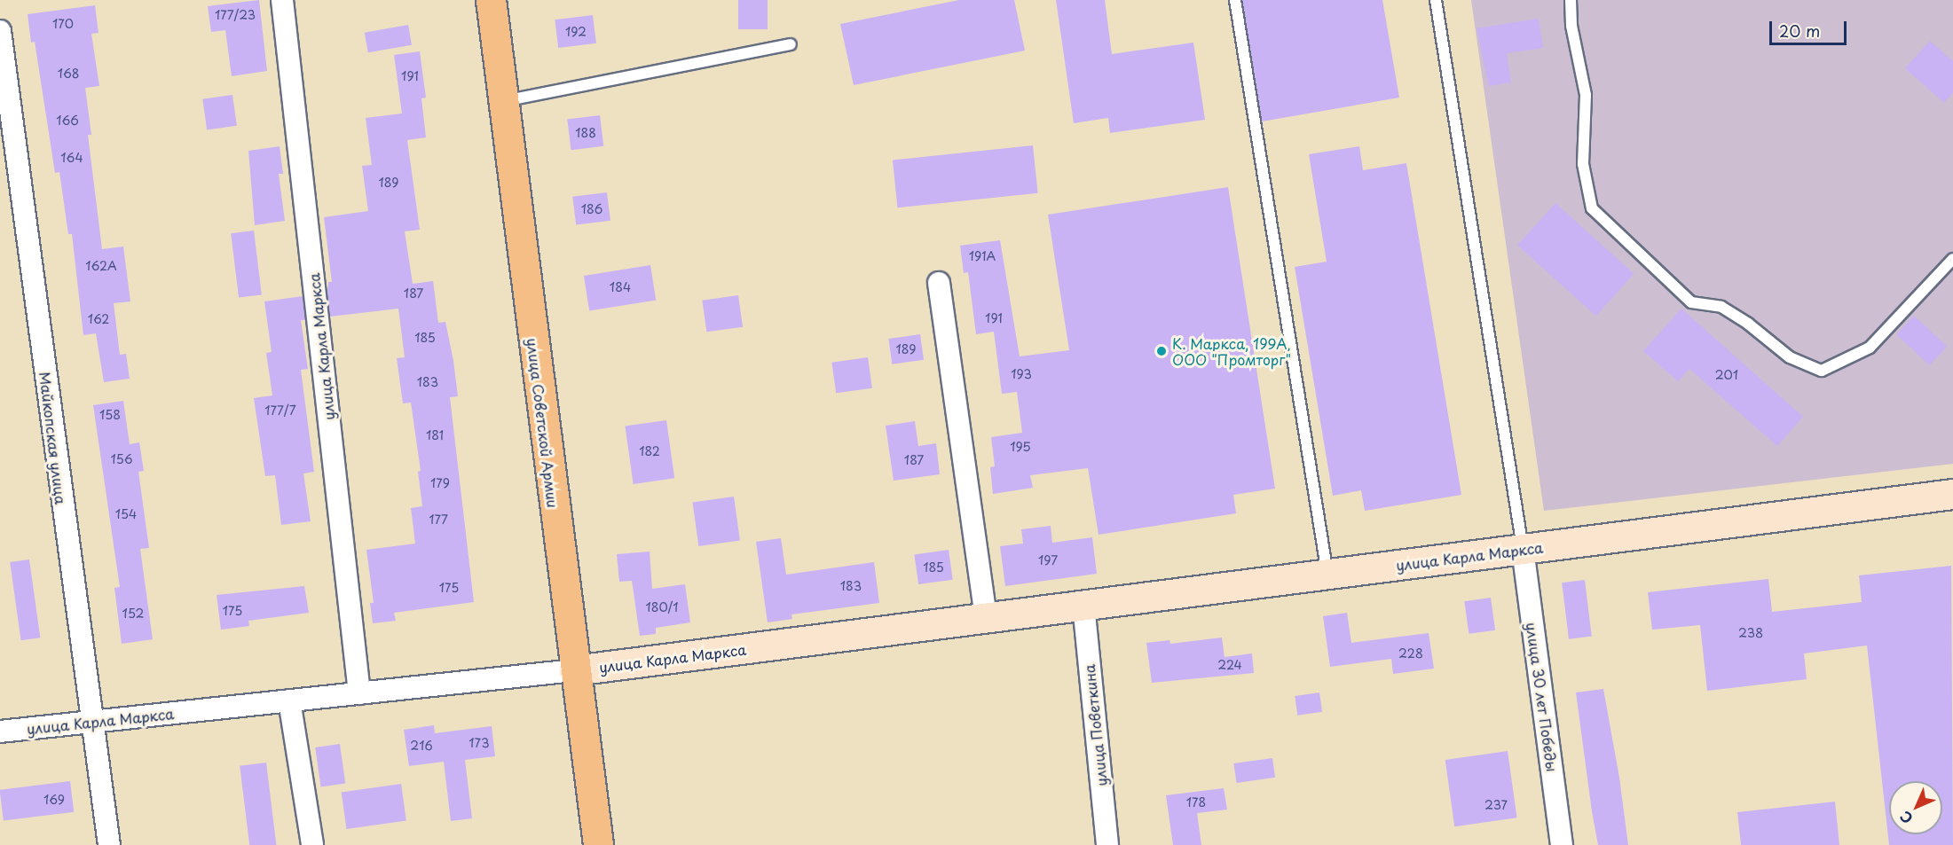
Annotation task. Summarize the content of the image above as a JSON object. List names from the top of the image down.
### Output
{
  "streets": {
    "main road": ["улица Советской Армии"],
    "street": [
      "улица Карла Маркса",
      "Майкопская улица",
      "улица 30 лет Победы",
      "улица Поветкина"
    ]
  },
  "crossings": [
    ["улица Карла Маркса", "улица Советской Армии"],
    ["улица Карла Маркса", "Майкопская улица"],
    ["улица Карла Маркса", "улица 30 лет Победы"],
    ["улица Карла Маркса", "улица Поветкина"]
  ],
  "places": ["К. Маркса, 199А, ООО \"Промторг\""],
  "house_numbers": [
    "177/23",
    "170",
    "192",
    "168",
    "191",
    "166",
    "188",
    "164",
    "189",
    "186",
    "191А",
    "162А",
    "184",
    "187",
    "191",
    "162",
    "185",
    "189",
    "193",
    "201",
    "183",
    "177/7",
    "158",
    "181",
    "195",
    "182",
    "156",
    "187",
    "179",
    "154",
    "177",
    "197",
    "185",
    "183",
    "175",
    "180/1",
    "175",
    "152",
    "238",
    "228",
    "224",
    "173",
    "216",
    "169",
    "178",
    "237"
  ],
  "scale_bar": "20 m",
  "north": "bottom left"
}
